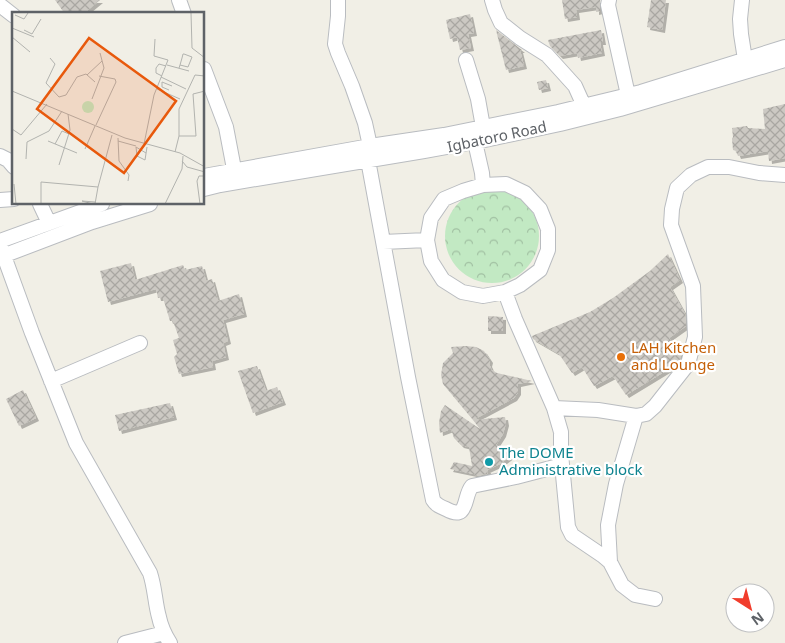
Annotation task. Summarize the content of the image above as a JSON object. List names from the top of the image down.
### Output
{
  "streets": {
    "street": ["Igbatoro Road"]
  },
  "places": ["LAH Kitchen and Lounge", "The DOME Administrative block"],
  "north": "bottom right"
}
